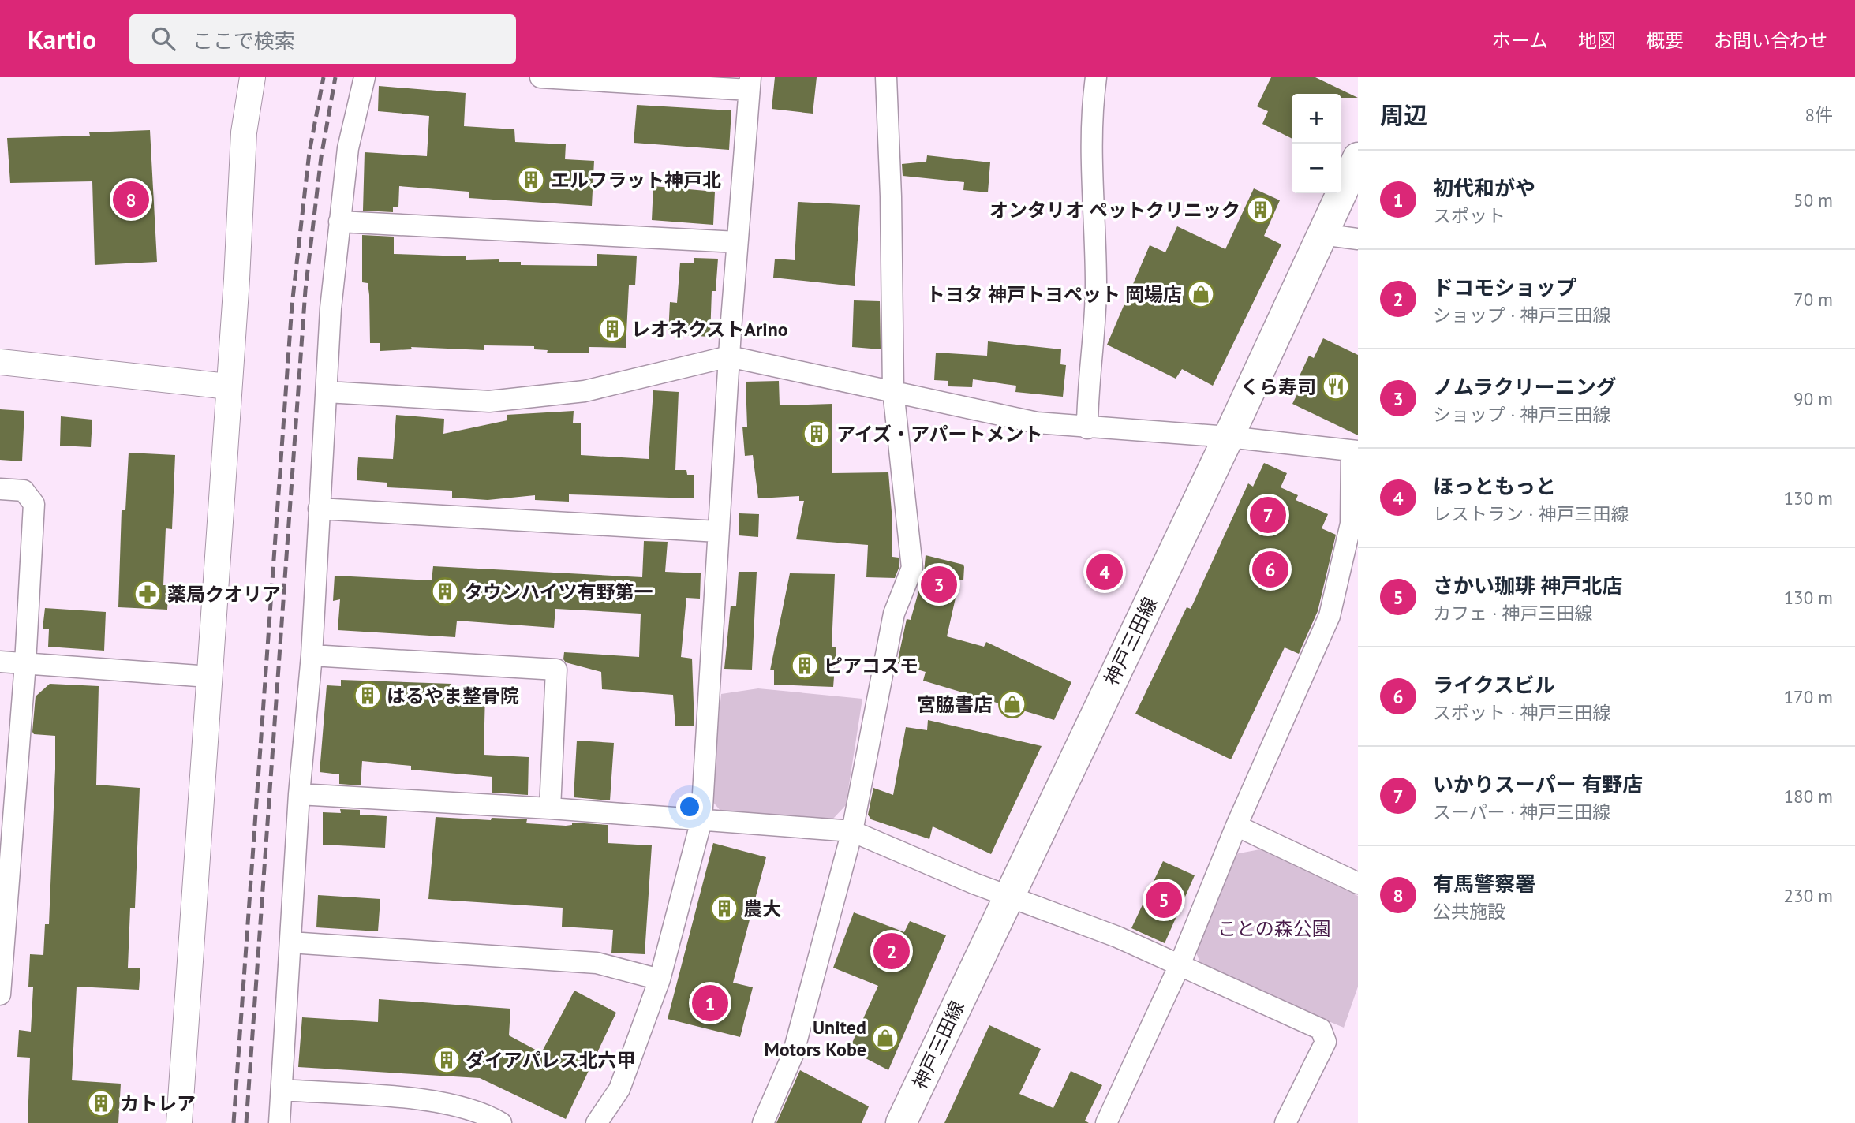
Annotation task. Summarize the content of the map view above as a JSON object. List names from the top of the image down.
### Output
{
  "streets": {
    "main road": ["神戸三田線"]
  },
  "parks": ["ことの森公園"],
  "places": {
    "building": [
      "エルフラット神戸北",
      "オンタリオ ペットクリニック",
      "レオネクストArino",
      "アイズ・アパートメント",
      "タウンハイツ有野第一",
      "ピアコスモ",
      "はるやま整骨院",
      "農大",
      "ダイアパレス北六甲",
      "カトレア"
    ],
    "shop": ["トヨタ 神戸トヨペット 岡場店", "宮脇書店", "United Motors Kobe"],
    "restaurant": ["くら寿司"],
    "pharmacy": ["薬局クオリア"]
  },
  "page": {
    "header": "Kartio",
    "search": "ここで検索",
    "nav": [
      "ホーム",
      "地図",
      "概要",
      "お問い合わせ"
    ],
    "heading": ["周辺", "8件"],
    "map_buttons": ["+", "−"],
    "list": [
      {
        "mark": "1",
        "name": "初代和がや",
        "note": "スポット",
        "value": "50 m"
      },
      {
        "mark": "2",
        "name": "ドコモショップ",
        "note": "ショップ · 神戸三田線",
        "value": "70 m"
      },
      {
        "mark": "3",
        "name": "ノムラクリーニング",
        "note": "ショップ · 神戸三田線",
        "value": "90 m"
      },
      {
        "mark": "4",
        "name": "ほっともっと",
        "note": "レストラン · 神戸三田線",
        "value": "130 m"
      },
      {
        "mark": "5",
        "name": "さかい珈琲 神戸北店",
        "note": "カフェ · 神戸三田線",
        "value": "130 m"
      },
      {
        "mark": "6",
        "name": "ライクスビル",
        "note": "スポット · 神戸三田線",
        "value": "170 m"
      },
      {
        "mark": "7",
        "name": "いかりスーパー 有野店",
        "note": "スーパー · 神戸三田線",
        "value": "180 m"
      },
      {
        "mark": "8",
        "name": "有馬警察署",
        "note": "公共施設",
        "value": "230 m"
      }
    ],
    "pins": [
      "8",
      "7",
      "6",
      "4",
      "3",
      "5",
      "2",
      "1"
    ]
  }
}
